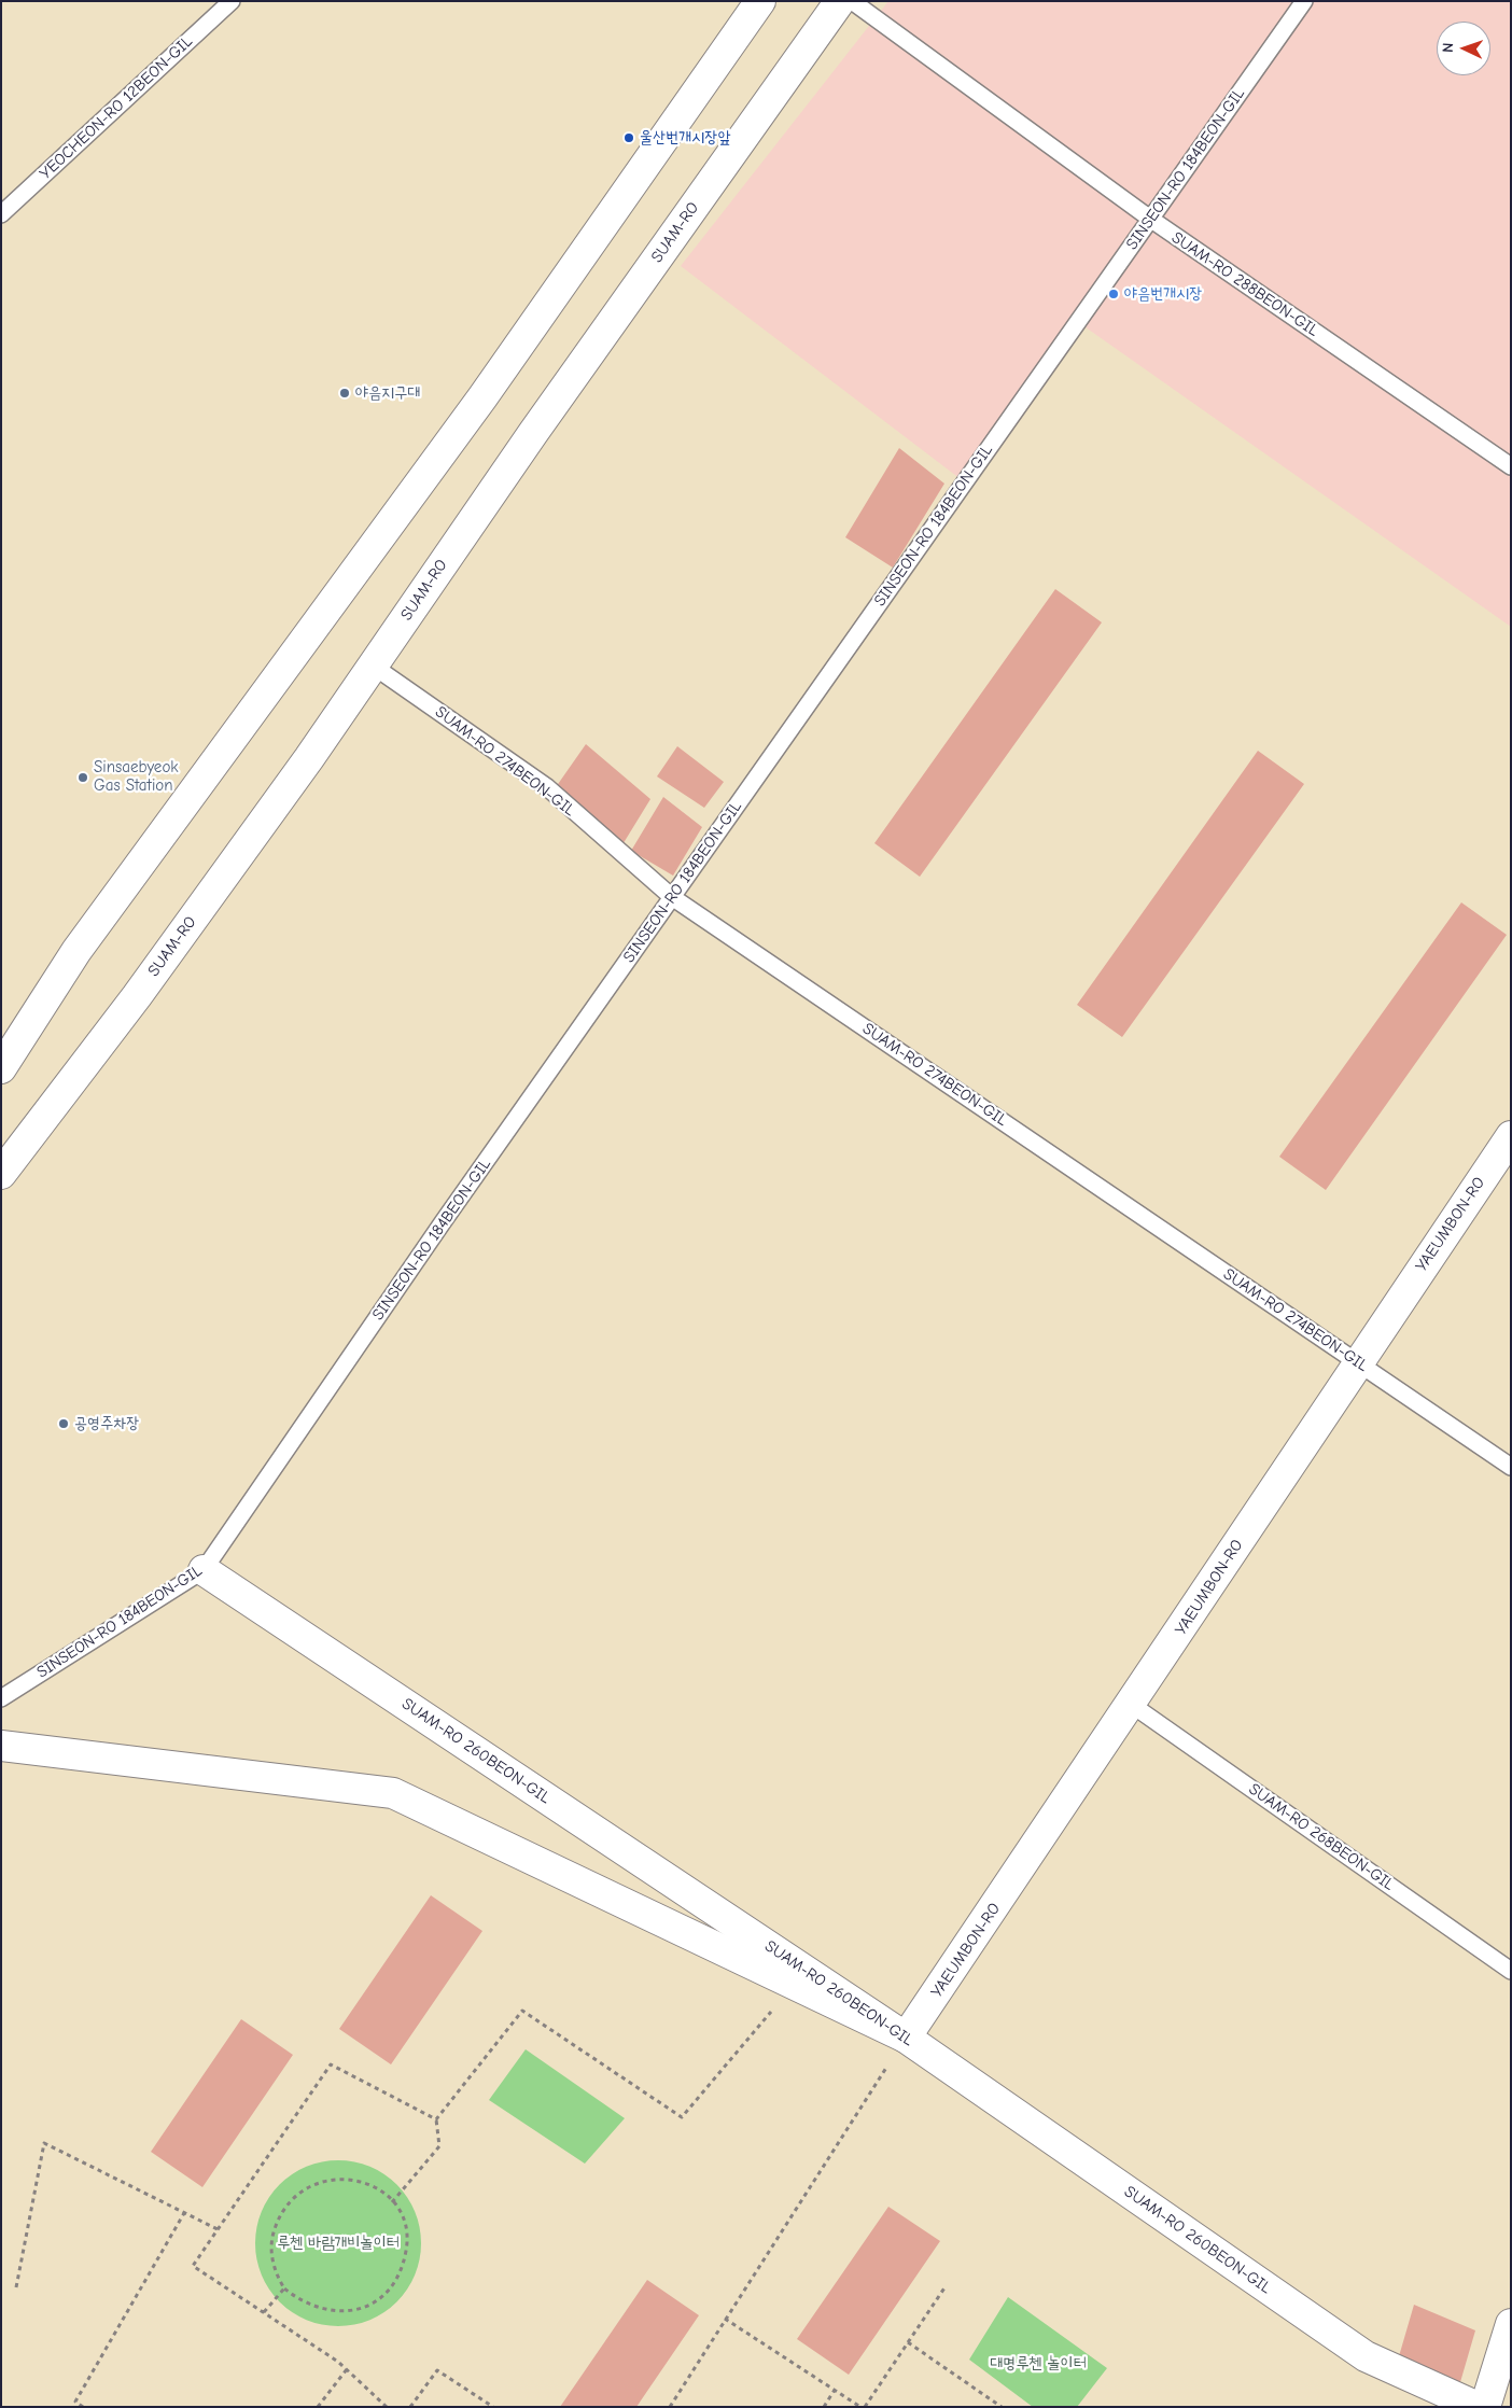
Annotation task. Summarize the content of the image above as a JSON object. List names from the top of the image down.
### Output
{
  "streets": {
    "street": ["SUAM-RO", "YAEUMBON-RO", "SUAM-RO 260BEON-GIL"],
    "lane": [
      "YEOCHEON-RO 12BEON-GIL",
      "SINSEON-RO 184BEON-GIL",
      "SUAM-RO 288BEON-GIL",
      "SUAM-RO 274BEON-GIL",
      "SUAM-RO 268BEON-GIL"
    ]
  },
  "crossings": [
    ["SINSEON-RO 184BEON-GIL", "SUAM-RO 288BEON-GIL"],
    ["SINSEON-RO 184BEON-GIL", "SUAM-RO 274BEON-GIL"],
    ["SINSEON-RO 184BEON-GIL", "SUAM-RO 260BEON-GIL"],
    ["SUAM-RO", "SUAM-RO 274BEON-GIL"],
    ["SUAM-RO 274BEON-GIL", "YAEUMBON-RO"],
    ["YAEUMBON-RO", "SUAM-RO 260BEON-GIL"],
    ["YAEUMBON-RO", "SUAM-RO 268BEON-GIL"]
  ],
  "parks": ["루첸 바람개비놀이터", "대명루첸 놀이터"],
  "places": [
    "울산번개시장앞",
    "야음번개시장",
    "야음지구대",
    "Sinsaebyeok Gas Station",
    "공영주차장"
  ],
  "north": "left"
}
